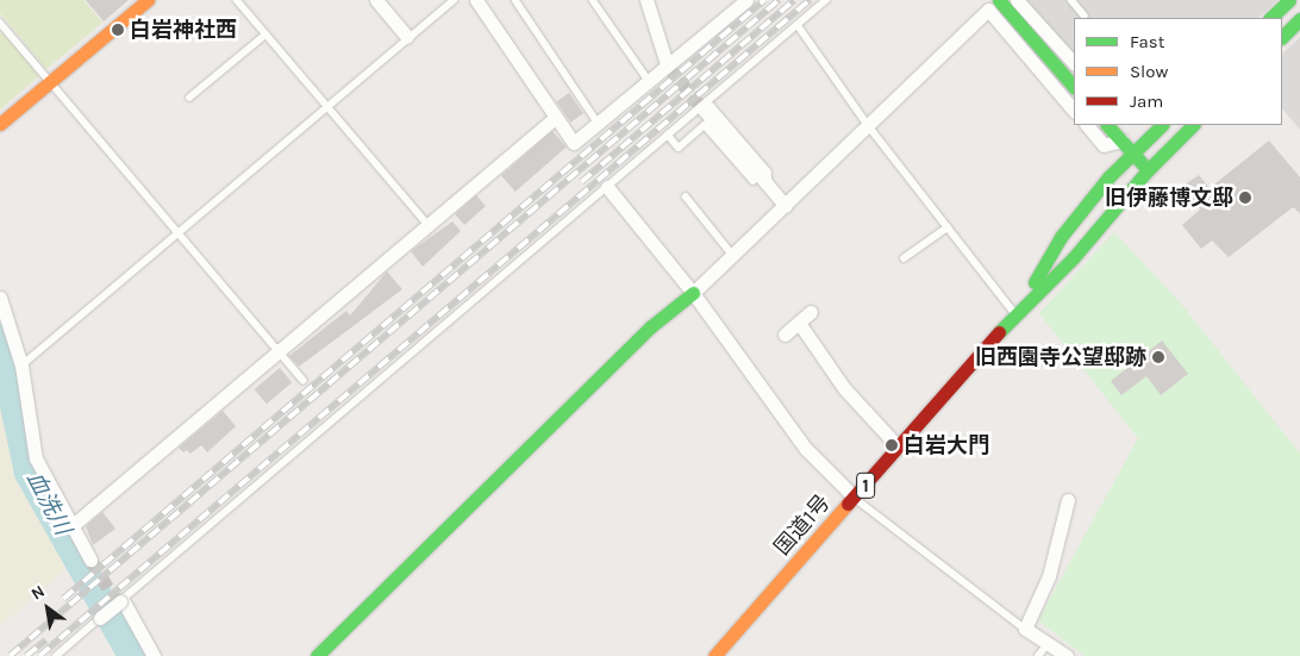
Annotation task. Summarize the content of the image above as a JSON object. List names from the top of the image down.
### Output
{
  "streets": {
    "main road": ["1", "国道1号"]
  },
  "water": ["血洗川"],
  "places": [
    "白岩神社西",
    "旧伊藤博文邸",
    "旧西園寺公望邸跡",
    "白岩大門"
  ],
  "legend": ["Fast", "Slow", "Jam"],
  "north": "top left"
}
